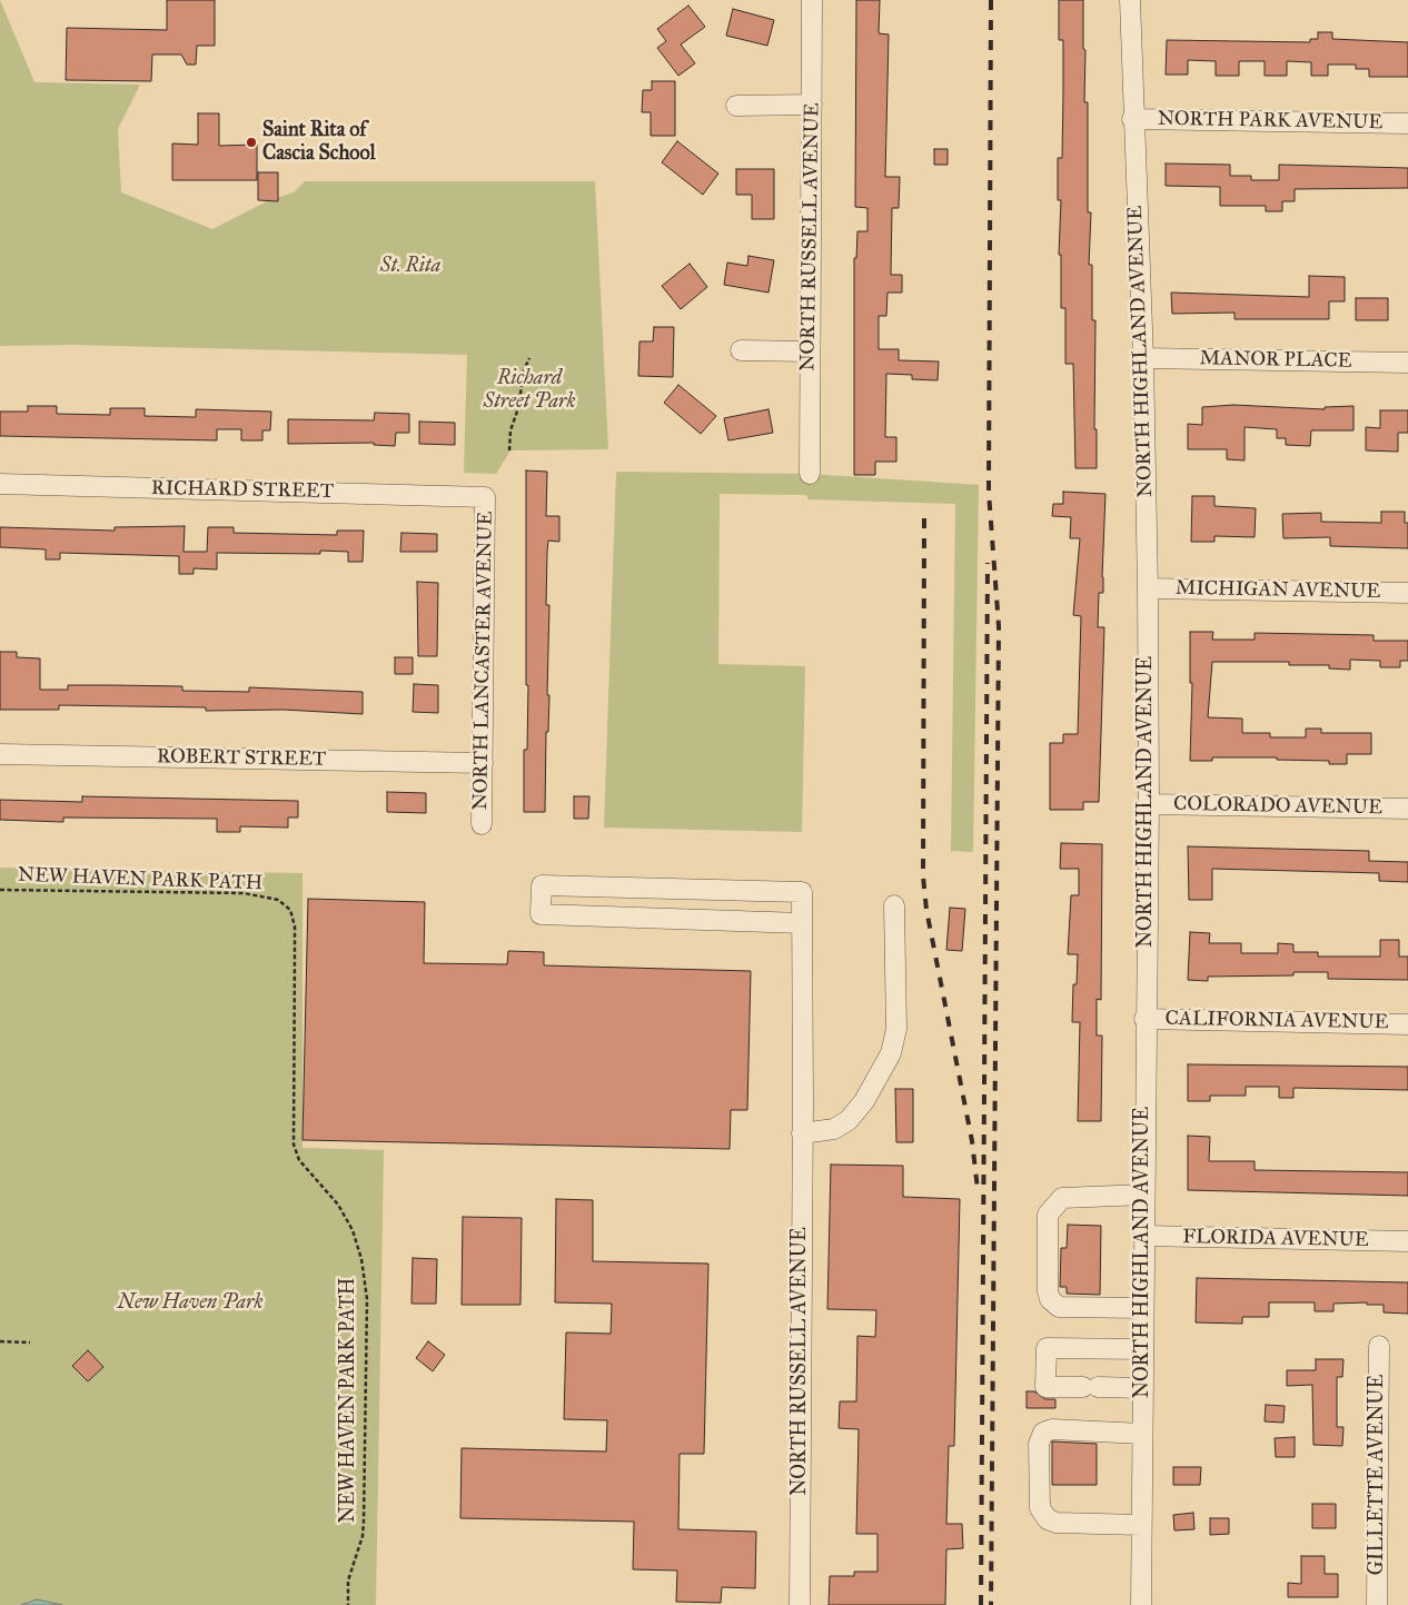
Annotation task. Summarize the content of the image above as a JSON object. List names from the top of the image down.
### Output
{
  "streets": {
    "street": [
      "NORTH PARK AVENUE",
      "NORTH RUSSELL AVENUE",
      "NORTH HIGHLAND AVENUE",
      "MANOR PLACE",
      "RICHARD STREET",
      "MICHIGAN AVENUE",
      "NORTH LANCASTER AVENUE",
      "ROBERT STREET",
      "COLORADO AVENUE",
      "CALIFORNIA AVENUE",
      "FLORIDA AVENUE",
      "GILLETTE AVENUE"
    ],
    "path": ["NEW HAVEN PARK PATH"]
  },
  "crossings": [
    ["NORTH PARK AVENUE", "NORTH HIGHLAND AVENUE"],
    ["NORTH HIGHLAND AVENUE", "MANOR PLACE"],
    ["NORTH HIGHLAND AVENUE", "MICHIGAN AVENUE"],
    ["NORTH HIGHLAND AVENUE", "COLORADO AVENUE"],
    ["NORTH HIGHLAND AVENUE", "CALIFORNIA AVENUE"],
    ["NORTH HIGHLAND AVENUE", "FLORIDA AVENUE"],
    ["RICHARD STREET", "NORTH LANCASTER AVENUE"],
    ["NORTH LANCASTER AVENUE", "ROBERT STREET"]
  ],
  "parks": ["St. Rita", "Richard Street Park", "New Haven Park"],
  "places": ["Saint Rita of Cascia School"]
}
